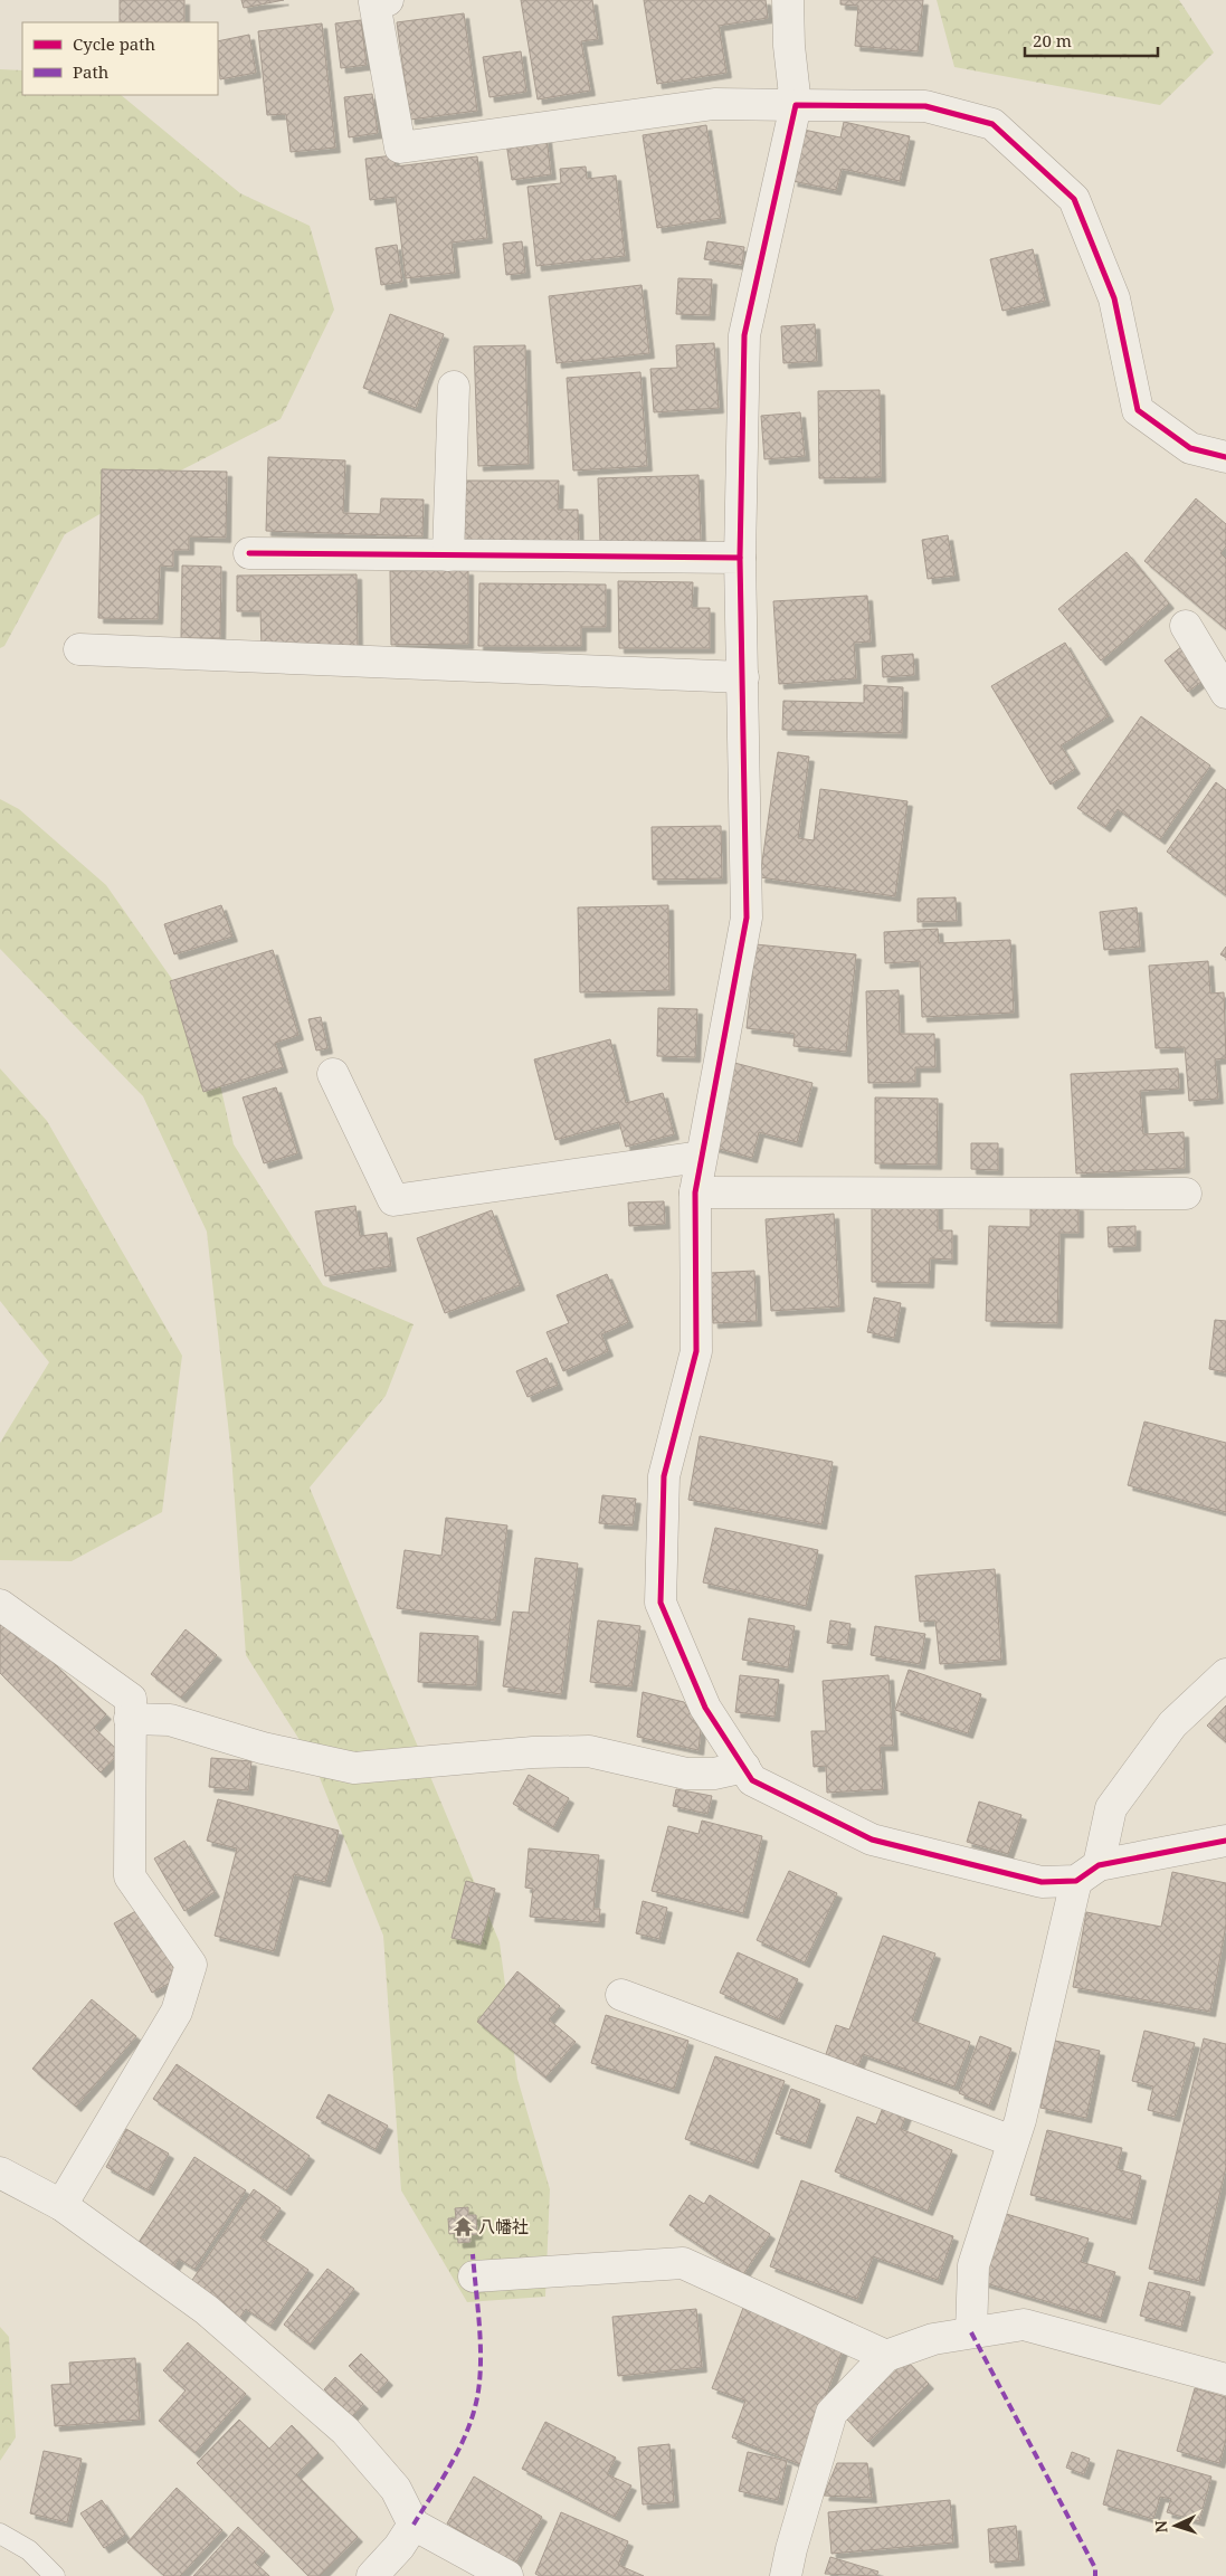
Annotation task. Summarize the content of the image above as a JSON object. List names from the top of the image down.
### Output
{
  "places": {
    "temple": ["八幡社"]
  },
  "legend": ["Cycle path", "Path"],
  "scale_bar": "20 m",
  "north": "left"
}
